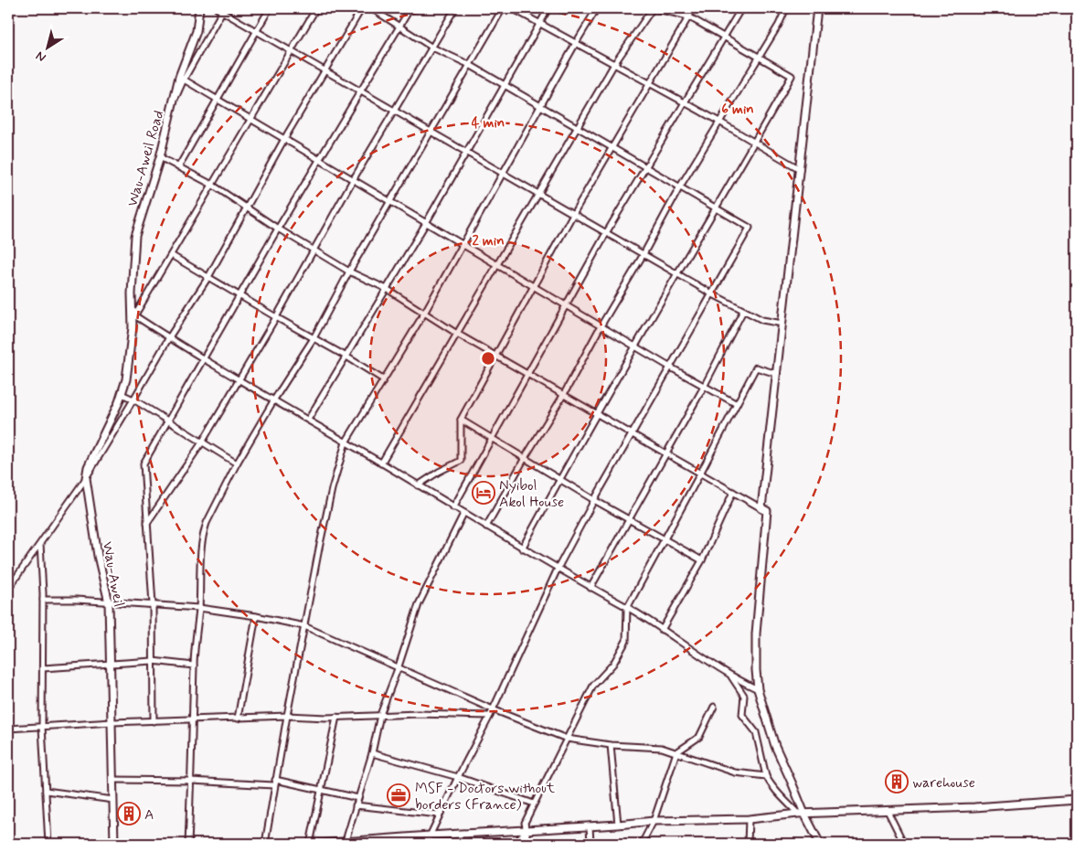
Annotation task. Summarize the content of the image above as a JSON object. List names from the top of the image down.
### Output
{
  "streets": {
    "street": ["Wau-Aweil Road", "Wau-Aweil"]
  },
  "crossings": [
    ["Wau-Aweil Road", "Wau-Aweil"]
  ],
  "places": {
    "hotel": ["Nyibol Akol House"],
    "building": ["warehouse", "A"],
    "office": ["MSF - Doctors without borders (France)"]
  },
  "north": "bottom left",
  "rings": ["6 min", "4 min", "2 min"]
}
